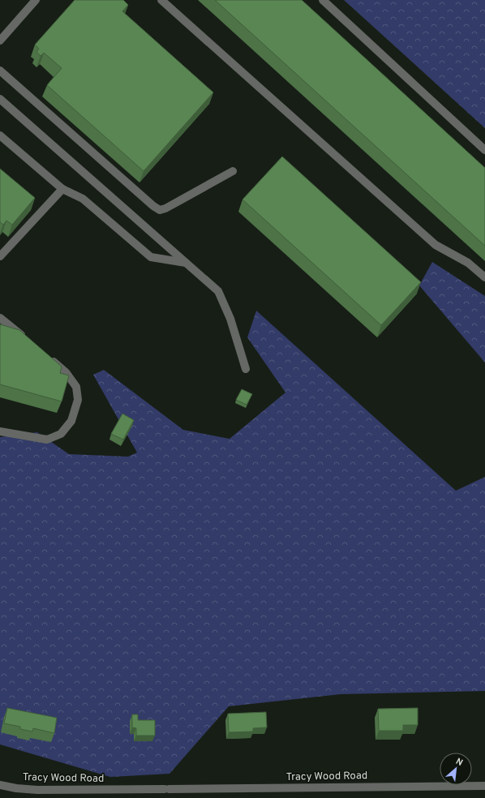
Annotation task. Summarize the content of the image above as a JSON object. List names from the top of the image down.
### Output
{
  "streets": {
    "street": ["Tracy Wood Road"]
  },
  "north": "top right"
}
